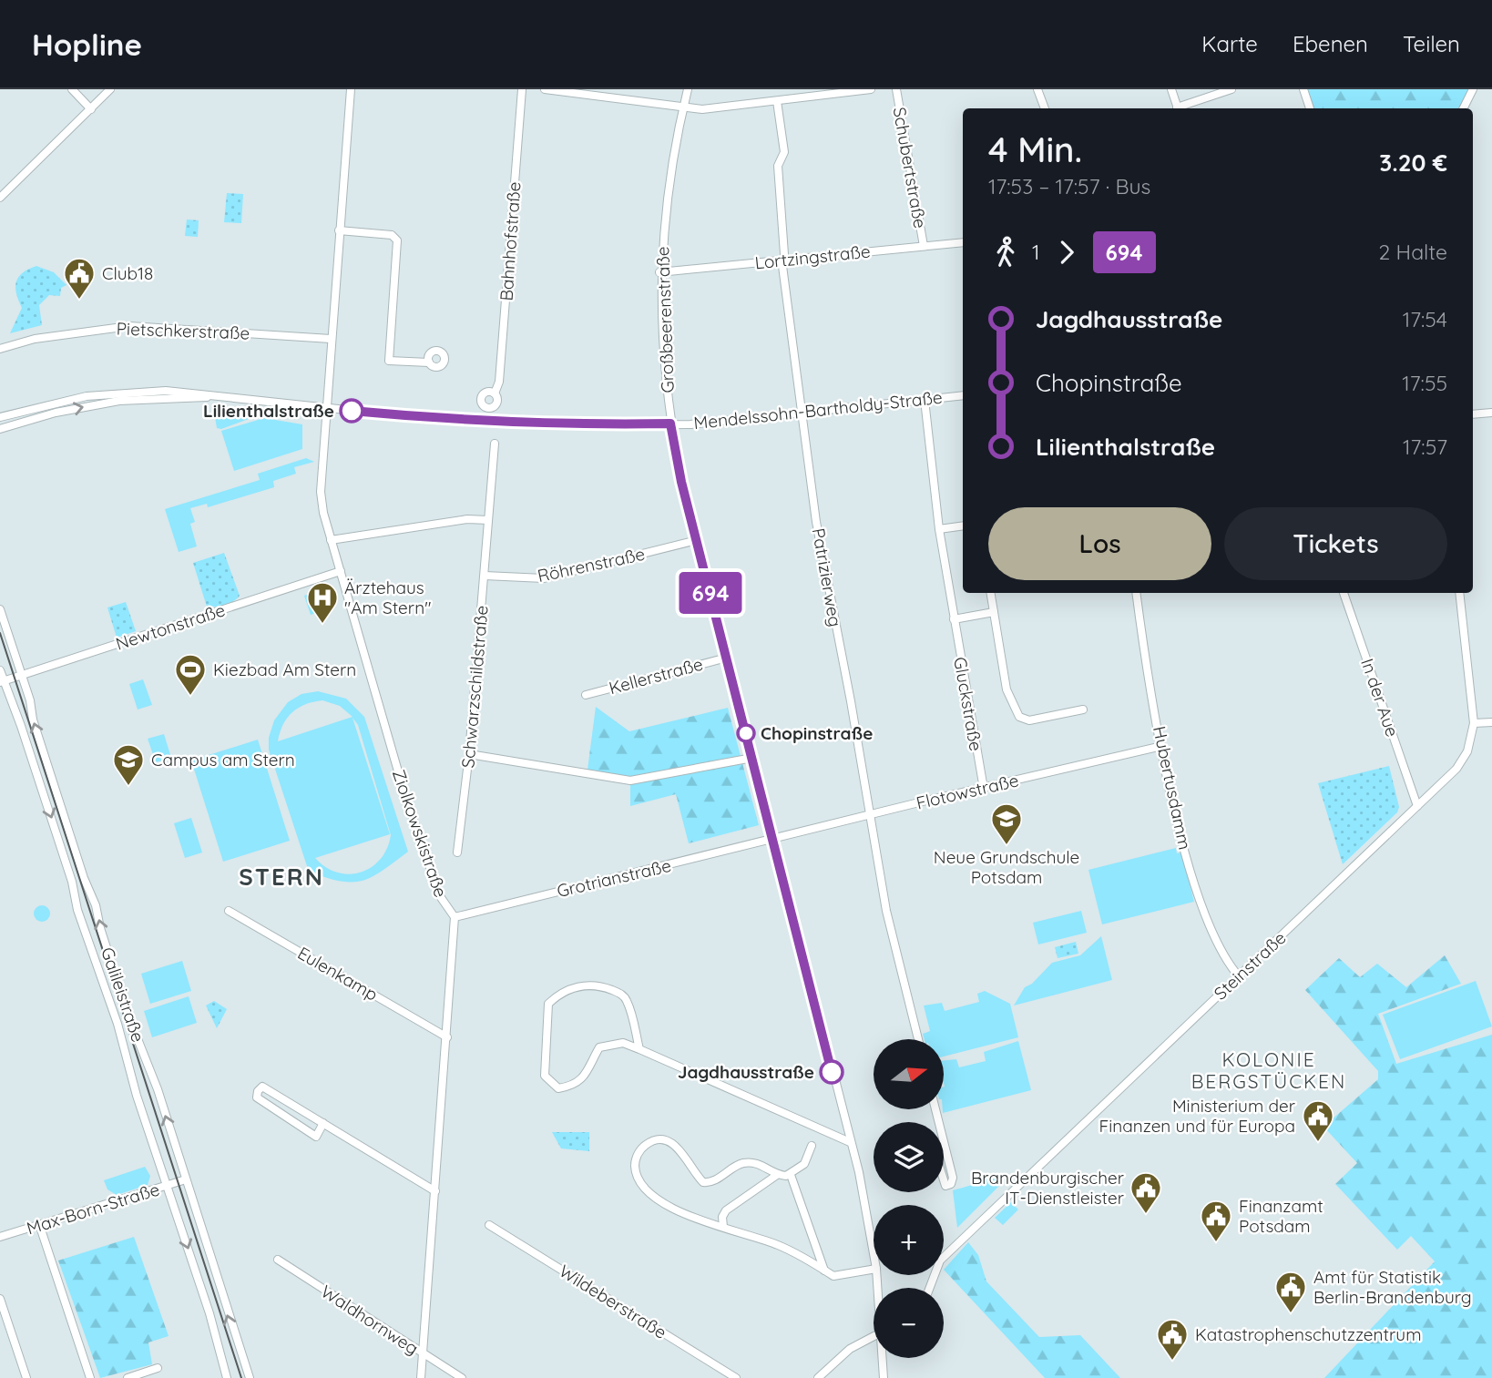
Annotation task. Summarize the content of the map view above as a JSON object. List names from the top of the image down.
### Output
{
  "streets": {
    "street": [
      "Schubertstraße",
      "Bahnhofstraße",
      "Lortzingstraße",
      "Großbeerenstraße",
      "Pietschkerstraße",
      "Mendelssohn-Bartholdy-Straße",
      "Röhrenstraße",
      "Patrizierweg",
      "Newtonstraße",
      "Kellerstraße",
      "Schwarzschildstraße",
      "In der Aue",
      "Gluckstraße",
      "Hubertusdamm",
      "Flotowstraße",
      "Ziolkowskistraße",
      "Grotrianstraße",
      "Steinstraße",
      "Eulenkamp",
      "Galileistraße",
      "Max-Born-Straße",
      "Wildeberstraße",
      "Waldhornweg"
    ]
  },
  "crossings": [
    ["Schubertstraße", "Lortzingstraße"],
    ["Lortzingstraße", "Großbeerenstraße"],
    ["Lortzingstraße", "Patrizierweg"],
    ["Großbeerenstraße", "Mendelssohn-Bartholdy-Straße"],
    ["Großbeerenstraße", "Röhrenstraße"],
    ["Großbeerenstraße", "Kellerstraße"],
    ["Großbeerenstraße", "Flotowstraße"],
    ["Großbeerenstraße", "Grotrianstraße"],
    ["Mendelssohn-Bartholdy-Straße", "Patrizierweg"],
    ["Mendelssohn-Bartholdy-Straße", "Gluckstraße"],
    ["Mendelssohn-Bartholdy-Straße", "Ziolkowskistraße"],
    ["Röhrenstraße", "Schwarzschildstraße"],
    ["Patrizierweg", "Flotowstraße"],
    ["Newtonstraße", "Ziolkowskistraße"],
    ["Newtonstraße", "Galileistraße"],
    ["In der Aue", "Steinstraße"],
    ["Gluckstraße", "Flotowstraße"],
    ["Hubertusdamm", "Flotowstraße"],
    ["Hubertusdamm", "Steinstraße"],
    ["Flotowstraße", "Grotrianstraße"],
    ["Ziolkowskistraße", "Grotrianstraße"],
    ["Ziolkowskistraße", "Eulenkamp"],
    ["Ziolkowskistraße", "Waldhornweg"],
    ["Galileistraße", "Max-Born-Straße"]
  ],
  "districts": ["STERN", "KOLONIE BERGSTÜCKEN"],
  "places": {
    "public building": [
      "Club18",
      "Ministerium der Finanzen und für Europa",
      "Brandenburgischer IT-Dienstleister",
      "Finanzamt Potsdam",
      "Amt für Statistik Berlin-Brandenburg",
      "Katastrophenschutzzentrum"
    ],
    "other": ["Lilienthalstraße", "Chopinstraße", "Jagdhausstraße"],
    "hospital": ["Ärztehaus \"Am Stern\""],
    "sports": ["Kiezbad Am Stern"],
    "school or university": ["Campus am Stern", "Neue Grundschule Potsdam"]
  },
  "lines": ["bus line 694"],
  "north": "right",
  "page": {
    "header": "Hopline",
    "nav": ["Karte", "Ebenen", "Teilen"],
    "on_map": "694",
    "heading": ["4 Min.", "17:53 – 17:57 · Bus", "3.20 €"],
    "legs": ["1", "694", "2 Halte"],
    "list": [
      {
        "name": "Jagdhausstraße",
        "value": "17:54"
      },
      {
        "name": "Chopinstraße",
        "value": "17:55"
      },
      {
        "name": "Lilienthalstraße",
        "value": "17:57"
      }
    ],
    "buttons": ["Los", "Tickets"],
    "map_buttons": ["+", "−"]
  }
}
